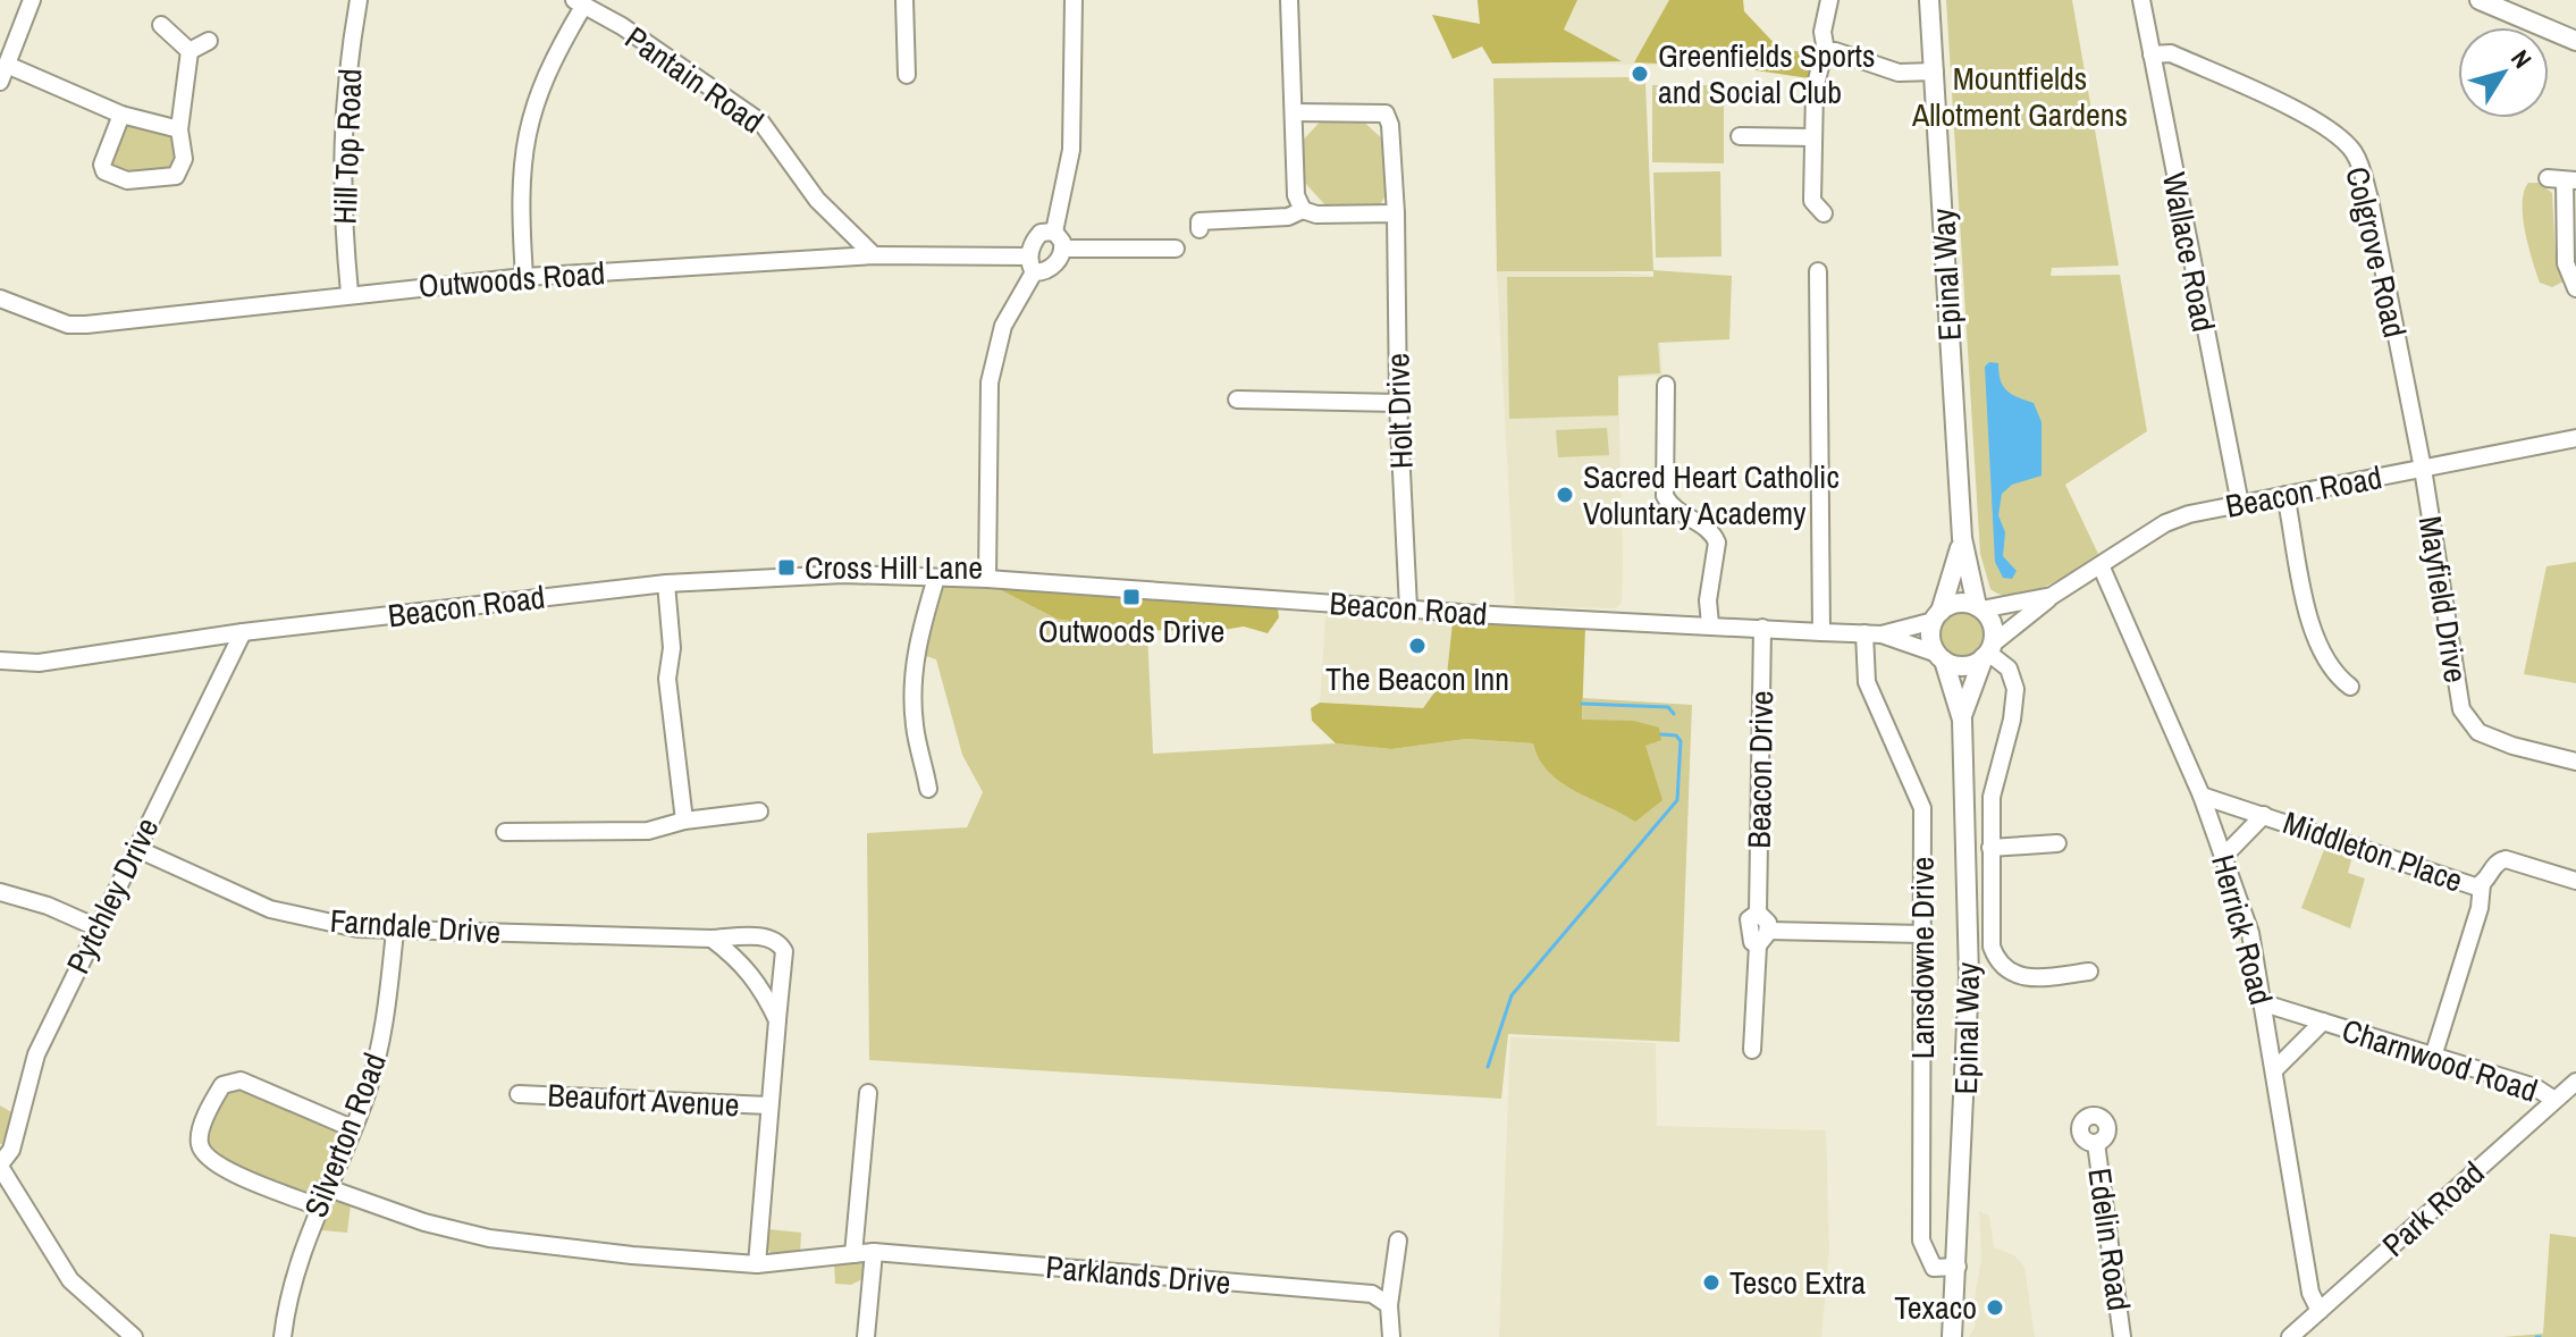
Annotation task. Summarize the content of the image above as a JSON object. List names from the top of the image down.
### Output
{
  "streets": {
    "main road": ["Epinal Way"],
    "street": [
      "Pantain Road",
      "Hill Top Road",
      "Wallace Road",
      "Colgrove Road",
      "Outwoods Road",
      "Holt Drive",
      "Beacon Road",
      "Mayfield Drive",
      "Beacon Drive",
      "Middleton Place",
      "Pytchley Drive",
      "Farndale Drive",
      "Herrick Road",
      "Lansdowne Drive",
      "Charnwood Road",
      "Beaufort Avenue",
      "Silverton Road",
      "Park Road",
      "Edelin Road",
      "Parklands Drive"
    ]
  },
  "crossings": [
    ["Pantain Road", "Outwoods Road"],
    ["Hill Top Road", "Outwoods Road"],
    ["Wallace Road", "Colgrove Road"],
    ["Wallace Road", "Beacon Road"],
    ["Colgrove Road", "Beacon Road"],
    ["Colgrove Road", "Mayfield Drive"],
    ["Epinal Way", "Beacon Road"],
    ["Epinal Way", "Lansdowne Drive"],
    ["Holt Drive", "Beacon Road"],
    ["Beacon Road", "Mayfield Drive"],
    ["Beacon Road", "Beacon Drive"],
    ["Beacon Road", "Pytchley Drive"],
    ["Beacon Road", "Herrick Road"],
    ["Beacon Road", "Lansdowne Drive"],
    ["Middleton Place", "Herrick Road"],
    ["Middleton Place", "Charnwood Road"],
    ["Pytchley Drive", "Farndale Drive"],
    ["Farndale Drive", "Beaufort Avenue"],
    ["Farndale Drive", "Silverton Road"],
    ["Farndale Drive", "Parklands Drive"],
    ["Herrick Road", "Charnwood Road"],
    ["Herrick Road", "Park Road"],
    ["Charnwood Road", "Park Road"],
    ["Silverton Road", "Parklands Drive"]
  ],
  "parks": ["Mountfields Allotment Gardens"],
  "places": {
    "other": [
      "Greenfields Sports and Social Club",
      "Sacred Heart Catholic Voluntary Academy",
      "The Beacon Inn",
      "Tesco Extra",
      "Texaco"
    ],
    "transit": ["Cross Hill Lane", "Outwoods Drive"]
  },
  "north": "top right"
}
